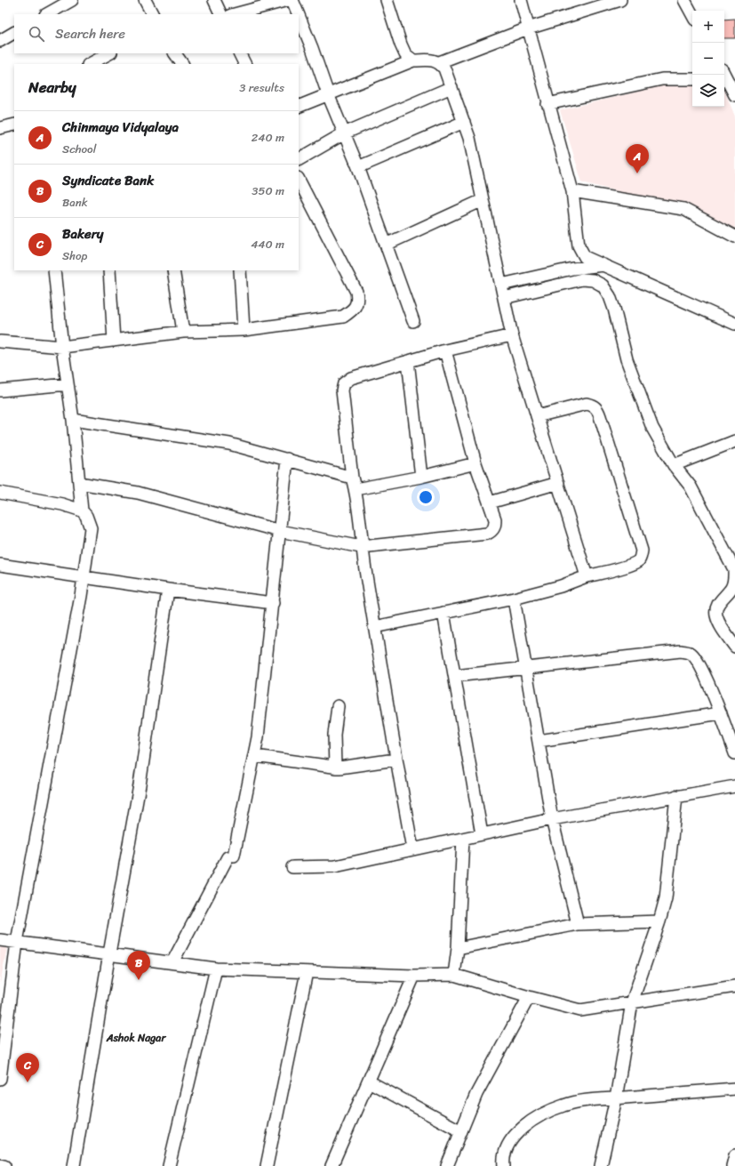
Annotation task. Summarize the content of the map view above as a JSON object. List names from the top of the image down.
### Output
{
  "districts": ["Ashok Nagar"],
  "page": {
    "map_buttons": ["+", "−"],
    "search": "Search here",
    "heading": ["Nearby", "3 results"],
    "list": [
      {
        "mark": "A",
        "name": "Chinmaya Vidyalaya",
        "note": "School",
        "value": "240 m"
      },
      {
        "mark": "B",
        "name": "Syndicate Bank",
        "note": "Bank",
        "value": "350 m"
      },
      {
        "mark": "C",
        "name": "Bakery",
        "note": "Shop",
        "value": "440 m"
      }
    ],
    "pins": ["A", "B", "C"]
  }
}
